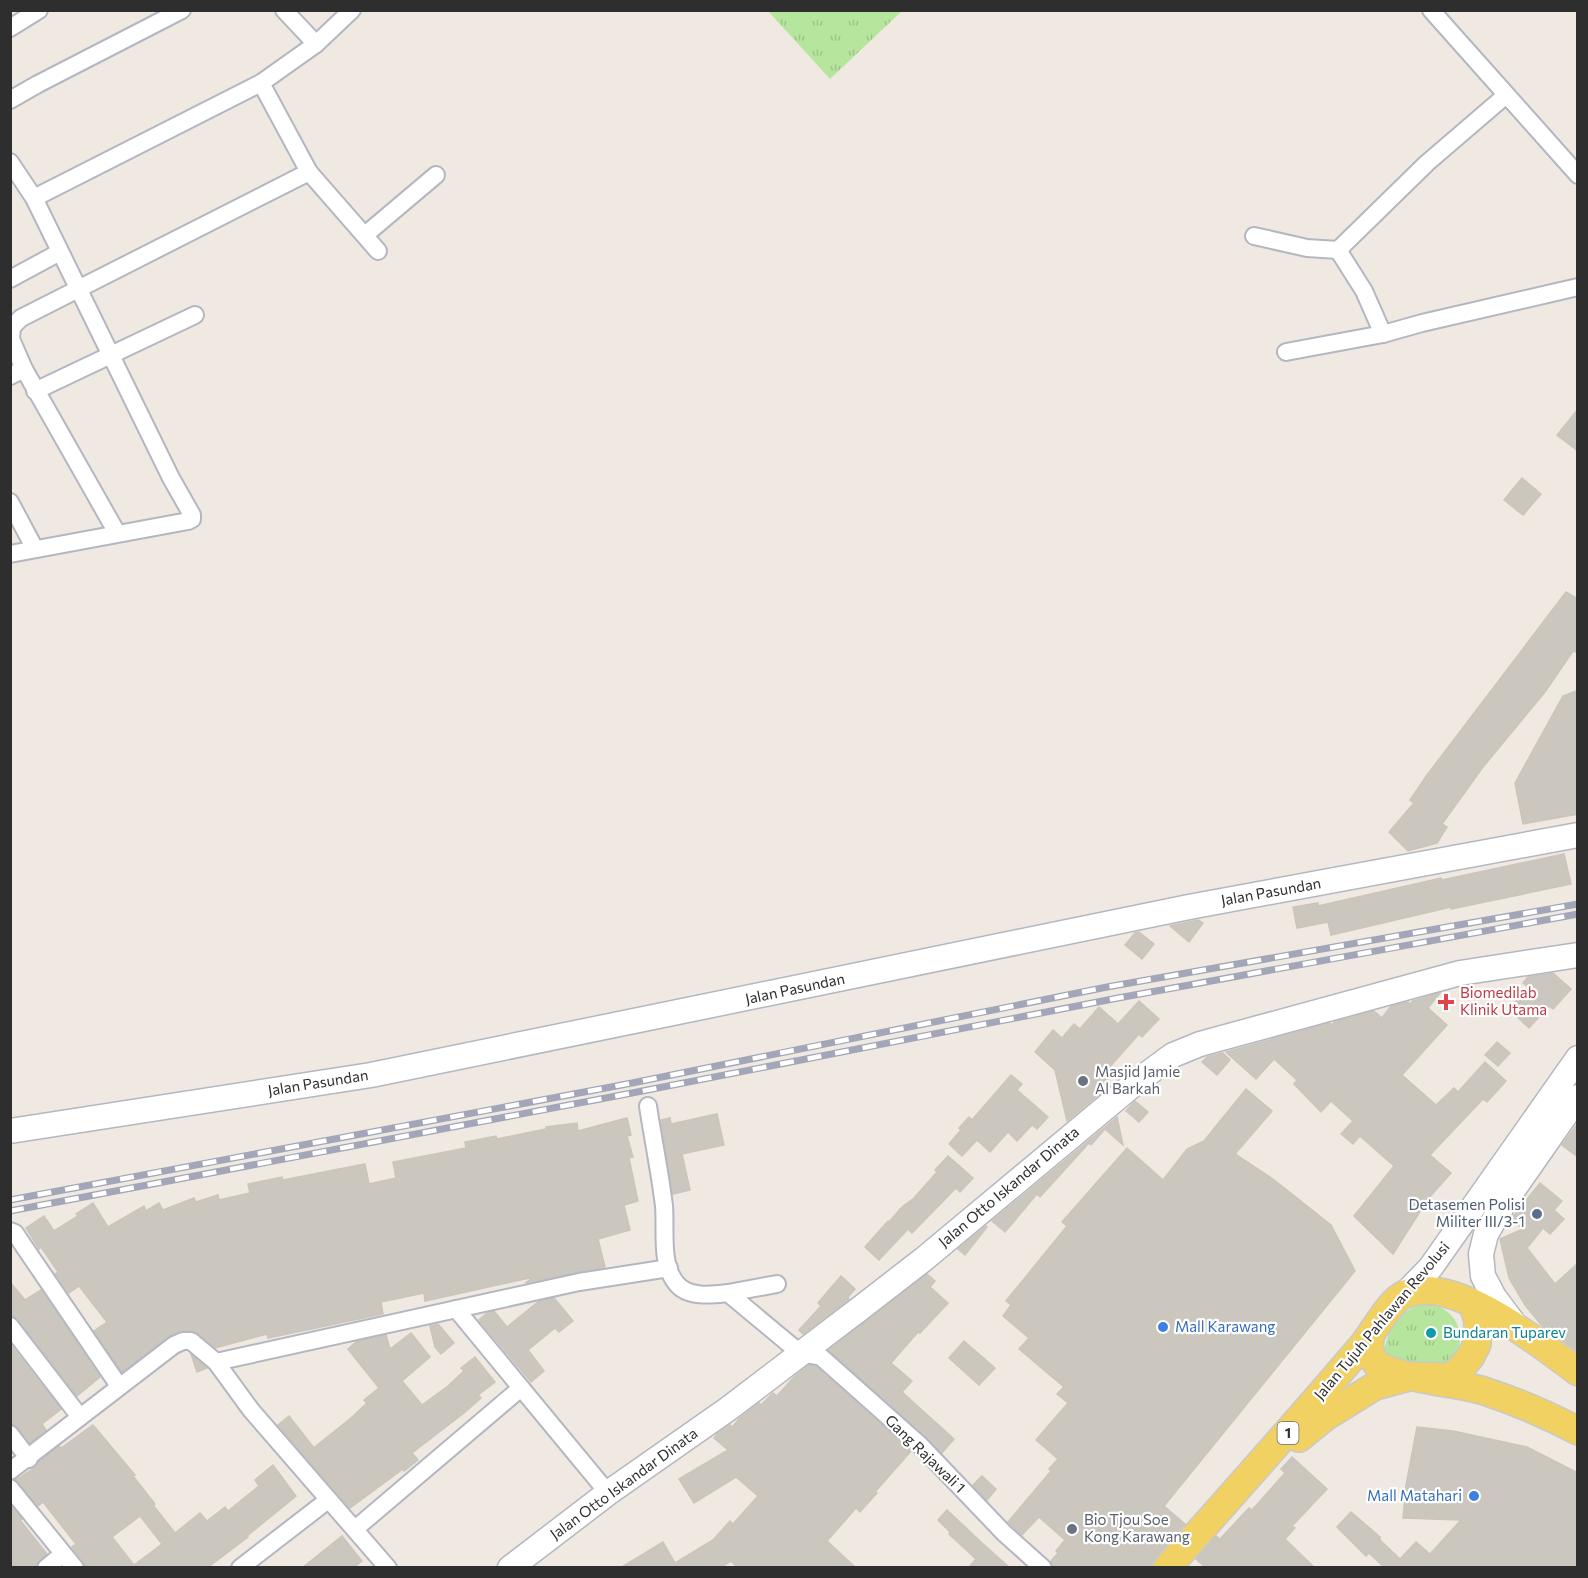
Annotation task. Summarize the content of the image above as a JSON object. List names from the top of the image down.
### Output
{
  "streets": {
    "main road": ["Jalan Tujuh Pahlawan Revolusi", "1"],
    "street": ["Jalan Pasundan", "Jalan Otto Iskandar Dinata", "Gang Rajawali 1"]
  },
  "crossings": [
    ["Jalan Otto Iskandar Dinata", "Gang Rajawali 1"],
    ["Jalan Tujuh Pahlawan Revolusi", "1"]
  ],
  "places": {
    "health": ["Biomedilab Klinik Utama"],
    "other": [
      "Masjid Jamie Al Barkah",
      "Detasemen Polisi Militer III/3-1",
      "Mall Karawang",
      "Bundaran Tuparev",
      "Mall Matahari",
      "Bio Tjou Soe Kong Karawang"
    ]
  }
}
